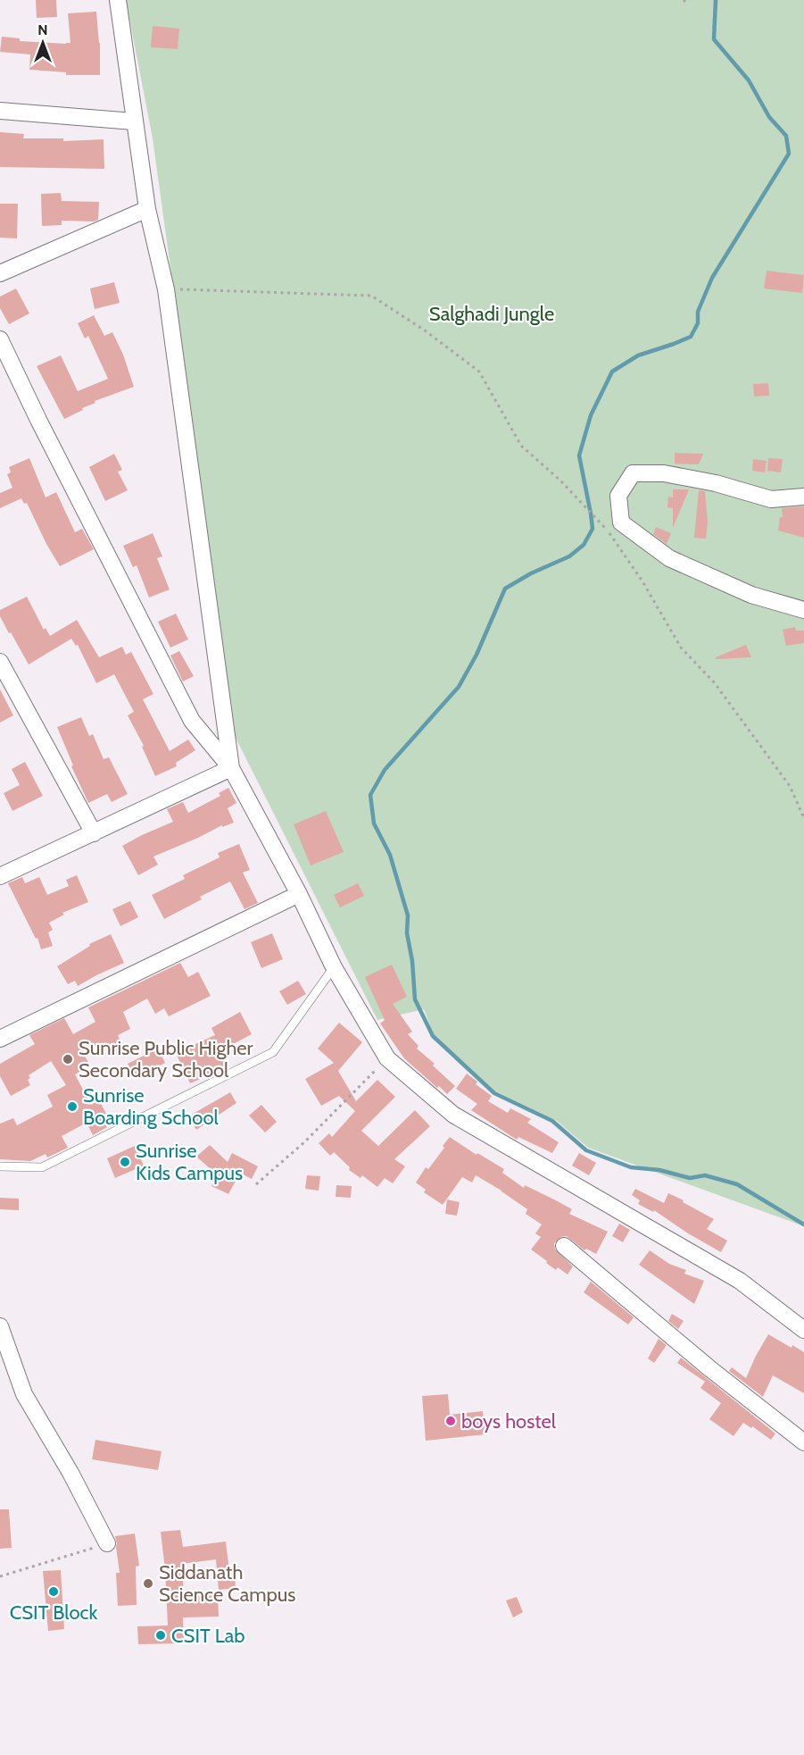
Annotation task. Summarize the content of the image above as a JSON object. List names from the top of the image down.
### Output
{
  "parks": ["Salghadi Jungle"],
  "places": [
    "Sunrise Public Higher Secondary School",
    "Sunrise Boarding School",
    "Sunrise Kids Campus",
    "boys hostel",
    "Siddanath Science Campus",
    "CSIT Block",
    "CSIT Lab"
  ],
  "north": "top"
}
